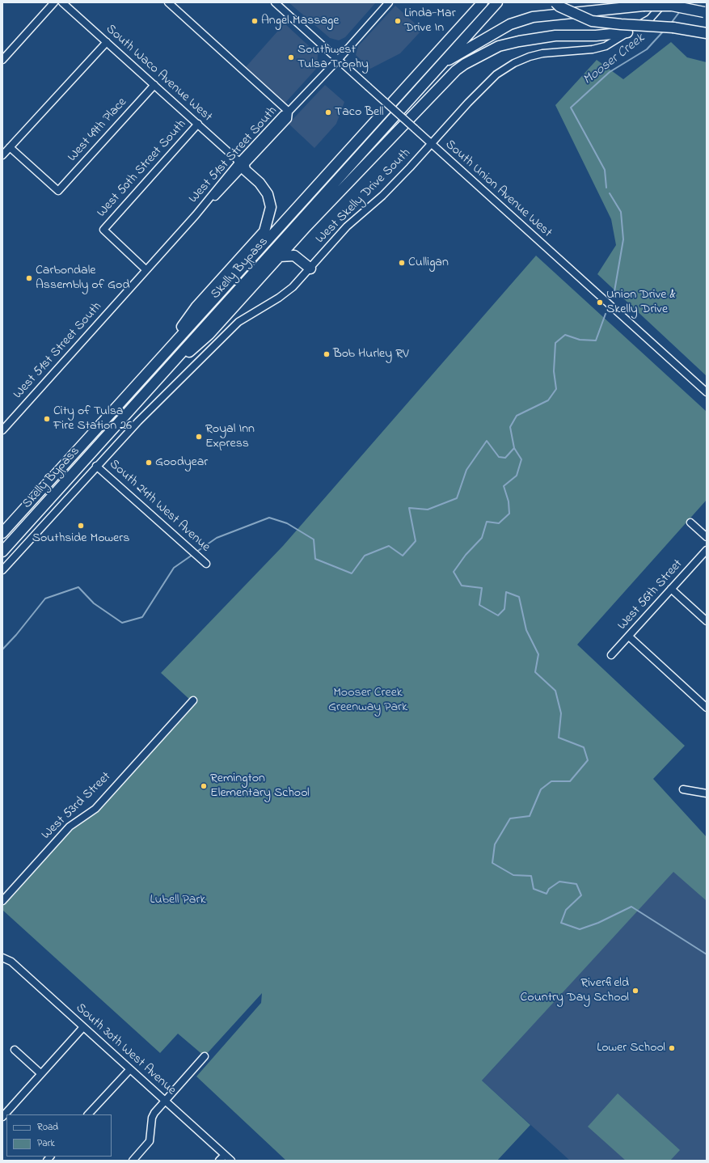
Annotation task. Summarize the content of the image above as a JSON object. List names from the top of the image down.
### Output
{
  "streets": {
    "highway": ["Skelly Bypass"],
    "street": [
      "South Waco Avenue West",
      "West 49th Place",
      "West 51st Street South",
      "West 50th Street South",
      "South Union Avenue West",
      "West Skelly Drive South",
      "South 24th West Avenue",
      "West 56th Street",
      "West 53rd Street",
      "South 30th West Avenue"
    ]
  },
  "crossings": [
    ["South Waco Avenue West", "West 49th Place"],
    ["South Waco Avenue West", "West 51st Street South"],
    ["South Waco Avenue West", "West 50th Street South"],
    ["West 51st Street South", "West 50th Street South"],
    ["West 51st Street South", "South Union Avenue West"],
    ["South Union Avenue West", "West Skelly Drive South"],
    ["West Skelly Drive South", "South 24th West Avenue"]
  ],
  "water": ["Mooser Creek"],
  "parks": ["Mooser Creek Greenway Park", "Lubell Park"],
  "places": [
    "Angel Massage",
    "Linda-Mar Drive In",
    "Southwest Tulsa Trophy",
    "Taco Bell",
    "Culligan",
    "Carbondale Assembly of God",
    "Union Drive & Skelly Drive",
    "Bob Hurley RV",
    "City of Tulsa Fire Station 26",
    "Royal Inn Express",
    "Goodyear",
    "Southside Mowers",
    "Remington Elementary School",
    "Riverfield Country Day School",
    "Lower School"
  ],
  "legend": ["Road", "Park"]
}
